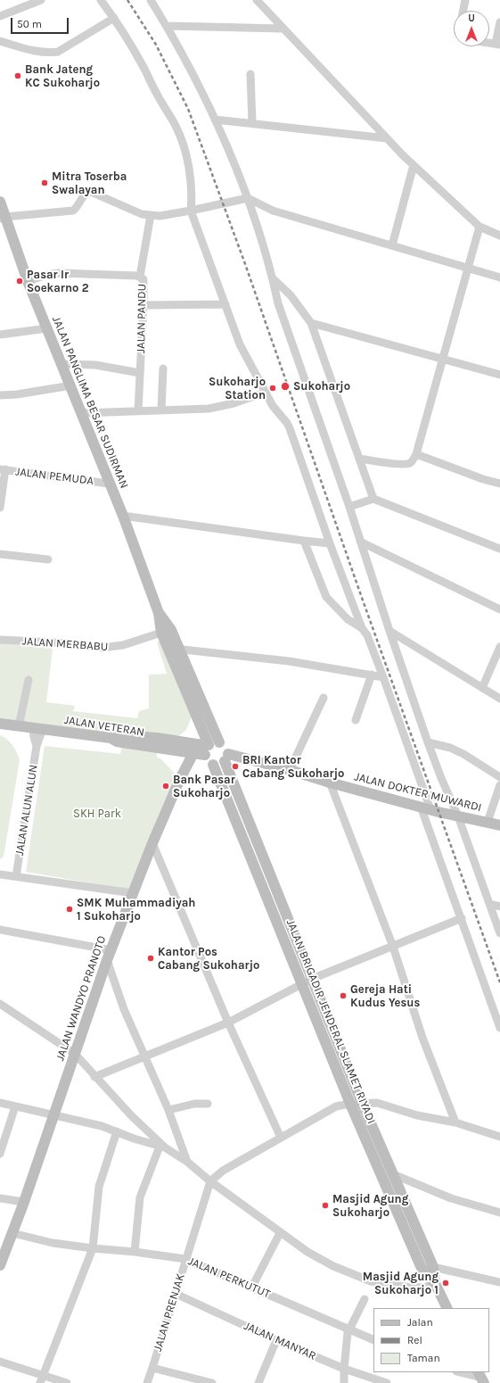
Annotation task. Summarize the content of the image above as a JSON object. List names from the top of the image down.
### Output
{
  "streets": {
    "main road": [
      "JALAN PANGLIMA BESAR SUDIRMAN",
      "JALAN VETERAN",
      "JALAN DOKTER MUWARDI",
      "JALAN WANDYO PRANOTO",
      "JALAN BRIGADIR JENDERAL SLAMET RIYADI"
    ],
    "street": [
      "JALAN PANDU",
      "JALAN PEMUDA",
      "JALAN MERBABU",
      "JALAN ALUN ALUN",
      "JALAN PERKUTUT",
      "JALAN PRENJAK",
      "JALAN MANYAR"
    ]
  },
  "crossings": [
    ["JALAN PANDU", "JALAN PANGLIMA BESAR SUDIRMAN"],
    ["JALAN PANGLIMA BESAR SUDIRMAN", "JALAN PEMUDA"],
    ["JALAN PANGLIMA BESAR SUDIRMAN", "JALAN MERBABU"],
    ["JALAN PANGLIMA BESAR SUDIRMAN", "JALAN VETERAN"],
    ["JALAN PANGLIMA BESAR SUDIRMAN", "JALAN DOKTER MUWARDI"],
    ["JALAN PANGLIMA BESAR SUDIRMAN", "JALAN BRIGADIR JENDERAL SLAMET RIYADI"],
    ["JALAN VETERAN", "JALAN DOKTER MUWARDI"],
    ["JALAN VETERAN", "JALAN ALUN ALUN"],
    ["JALAN VETERAN", "JALAN WANDYO PRANOTO"],
    ["JALAN VETERAN", "JALAN BRIGADIR JENDERAL SLAMET RIYADI"],
    ["JALAN DOKTER MUWARDI", "JALAN BRIGADIR JENDERAL SLAMET RIYADI"],
    ["JALAN WANDYO PRANOTO", "JALAN PERKUTUT"],
    ["JALAN PERKUTUT", "JALAN PRENJAK"],
    ["JALAN PRENJAK", "JALAN MANYAR"]
  ],
  "parks": ["SKH Park"],
  "places": [
    "Bank Jateng KC Sukoharjo",
    "Mitra Toserba Swalayan",
    "Pasar Ir Soekarno 2",
    "Sukoharjo",
    "Sukoharjo Station",
    "BRI Kantor Cabang Sukoharjo",
    "Bank Pasar Sukoharjo",
    "SMK Muhammadiyah 1 Sukoharjo",
    "Kantor Pos Cabang Sukoharjo",
    "Gereja Hati Kudus Yesus",
    "Masjid Agung Sukoharjo",
    "Masjid Agung Sukoharjo 1"
  ],
  "legend": ["Jalan", "Rel", "Taman"],
  "scale_bar": "50 m",
  "north": "top"
}
